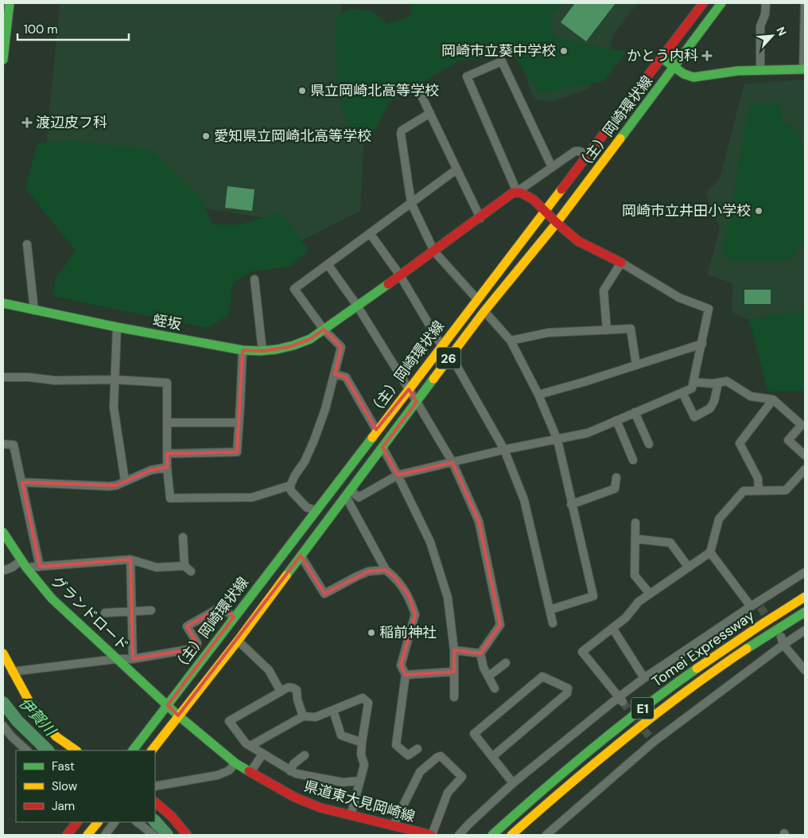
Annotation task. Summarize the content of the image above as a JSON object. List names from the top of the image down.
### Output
{
  "streets": {
    "main road": [
      "（主）岡崎環状線",
      "蛭坂",
      "26",
      "グランドロード",
      "Tomei Expressway",
      "E1",
      "県道東大見岡崎線"
    ]
  },
  "crossings": [
    ["（主）岡崎環状線", "グランドロード"],
    ["（主）岡崎環状線", "県道東大見岡崎線"],
    ["グランドロード", "県道東大見岡崎線"]
  ],
  "water": ["伊賀川"],
  "places": {
    "other": [
      "岡崎市立葵中学校",
      "県立岡崎北高等学校",
      "愛知県立岡崎北高等学校",
      "岡崎市立井田小学校",
      "稲前神社"
    ],
    "health": ["かとう内科", "渡辺皮フ科"]
  },
  "legend": ["Fast", "Slow", "Jam"],
  "scale_bar": "100 m",
  "north": "top right"
}
